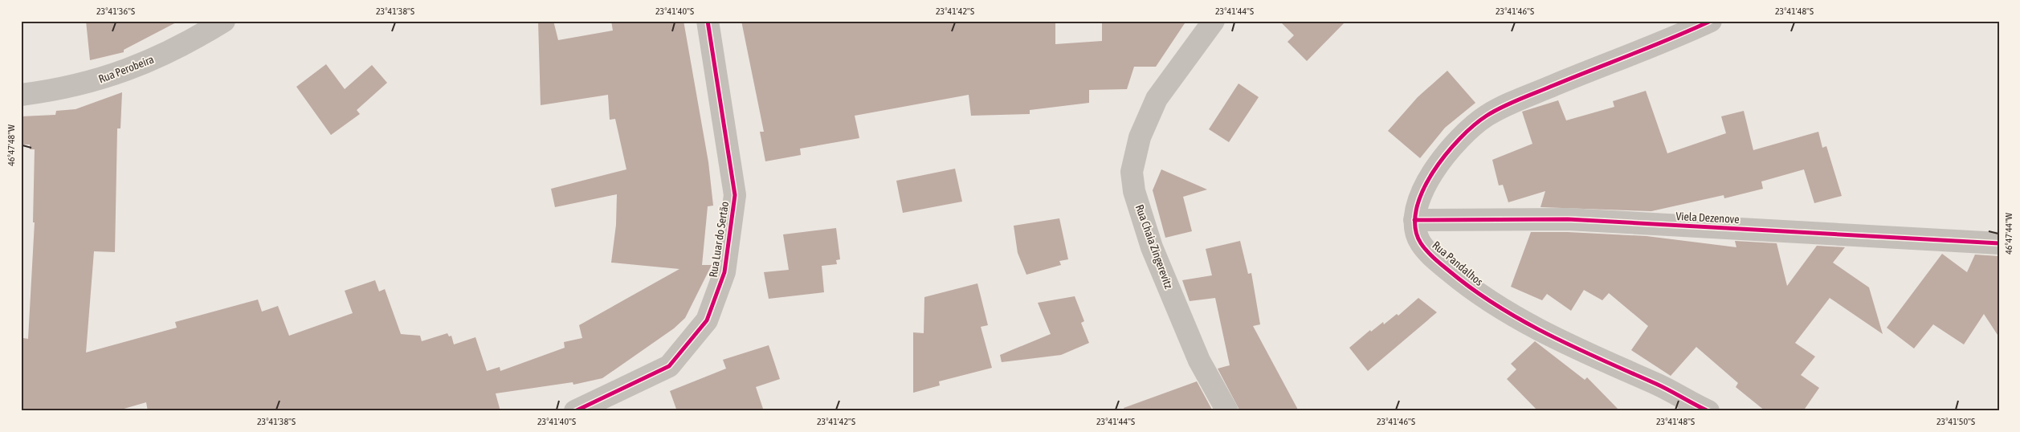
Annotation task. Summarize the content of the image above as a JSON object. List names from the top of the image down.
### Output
{
  "streets": {
    "street": [
      "Rua Perobeira",
      "Viela Dezenove",
      "Rua Luar do Sertão",
      "Rua Chaia Zingerevitz",
      "Rua Pandalhos"
    ]
  },
  "crossings": [
    ["Viela Dezenove", "Rua Pandalhos"]
  ],
  "coordinates": [
    "23°41'36\"S",
    "23°41'38\"S",
    "23°41'40\"S",
    "23°41'42\"S",
    "23°41'44\"S",
    "23°41'46\"S",
    "23°41'48\"S",
    "46°47'48\"W",
    "46°47'44\"W",
    "23°41'50\"S"
  ]
}
